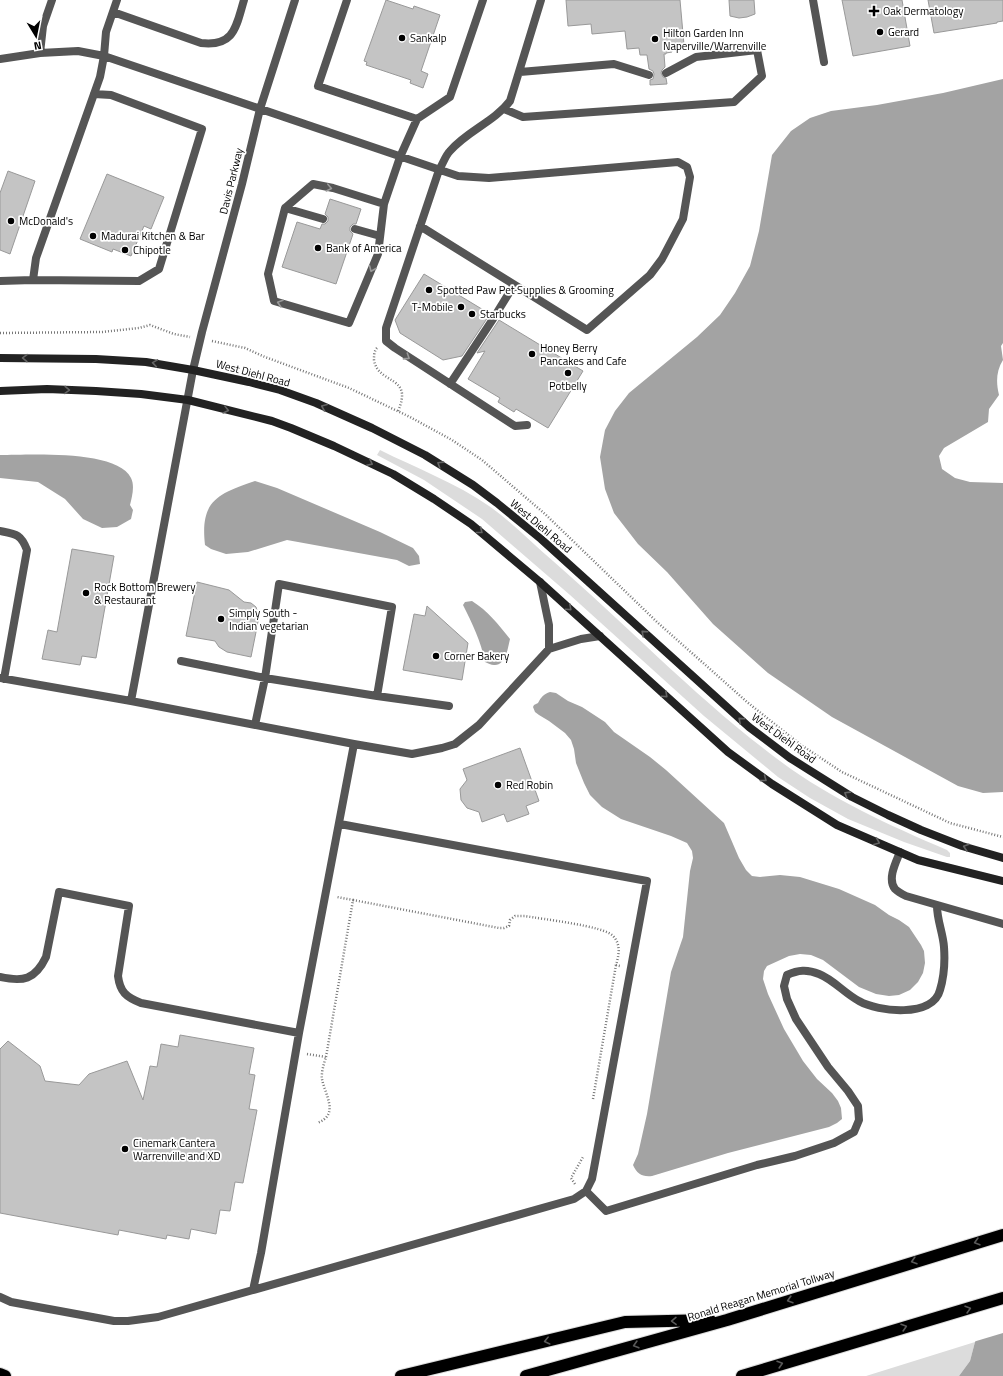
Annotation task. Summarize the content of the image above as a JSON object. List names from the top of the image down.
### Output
{
  "streets": {
    "highway": ["Ronald Reagan Memorial Tollway"],
    "street": ["Davis Parkway", "West Diehl Road"]
  },
  "crossings": [
    ["Davis Parkway", "West Diehl Road"]
  ],
  "places": {
    "health": ["Oak Dermatology"],
    "other": [
      "Gerard",
      "Sankalp",
      "Hilton Garden Inn Naperville/Warrenville",
      "McDonald's",
      "Madurai Kitchen & Bar",
      "Bank of America",
      "Chipotle",
      "Spotted Paw Pet Supplies & Grooming",
      "T-Mobile",
      "Starbucks",
      "Honey Berry Pancakes and Cafe",
      "Potbelly",
      "Rock Bottom Brewery & Restaurant",
      "Simply South - Indian vegetarian",
      "Corner Bakery",
      "Red Robin",
      "Cinemark Cantera Warrenville and XD"
    ]
  },
  "north": "bottom"
}
